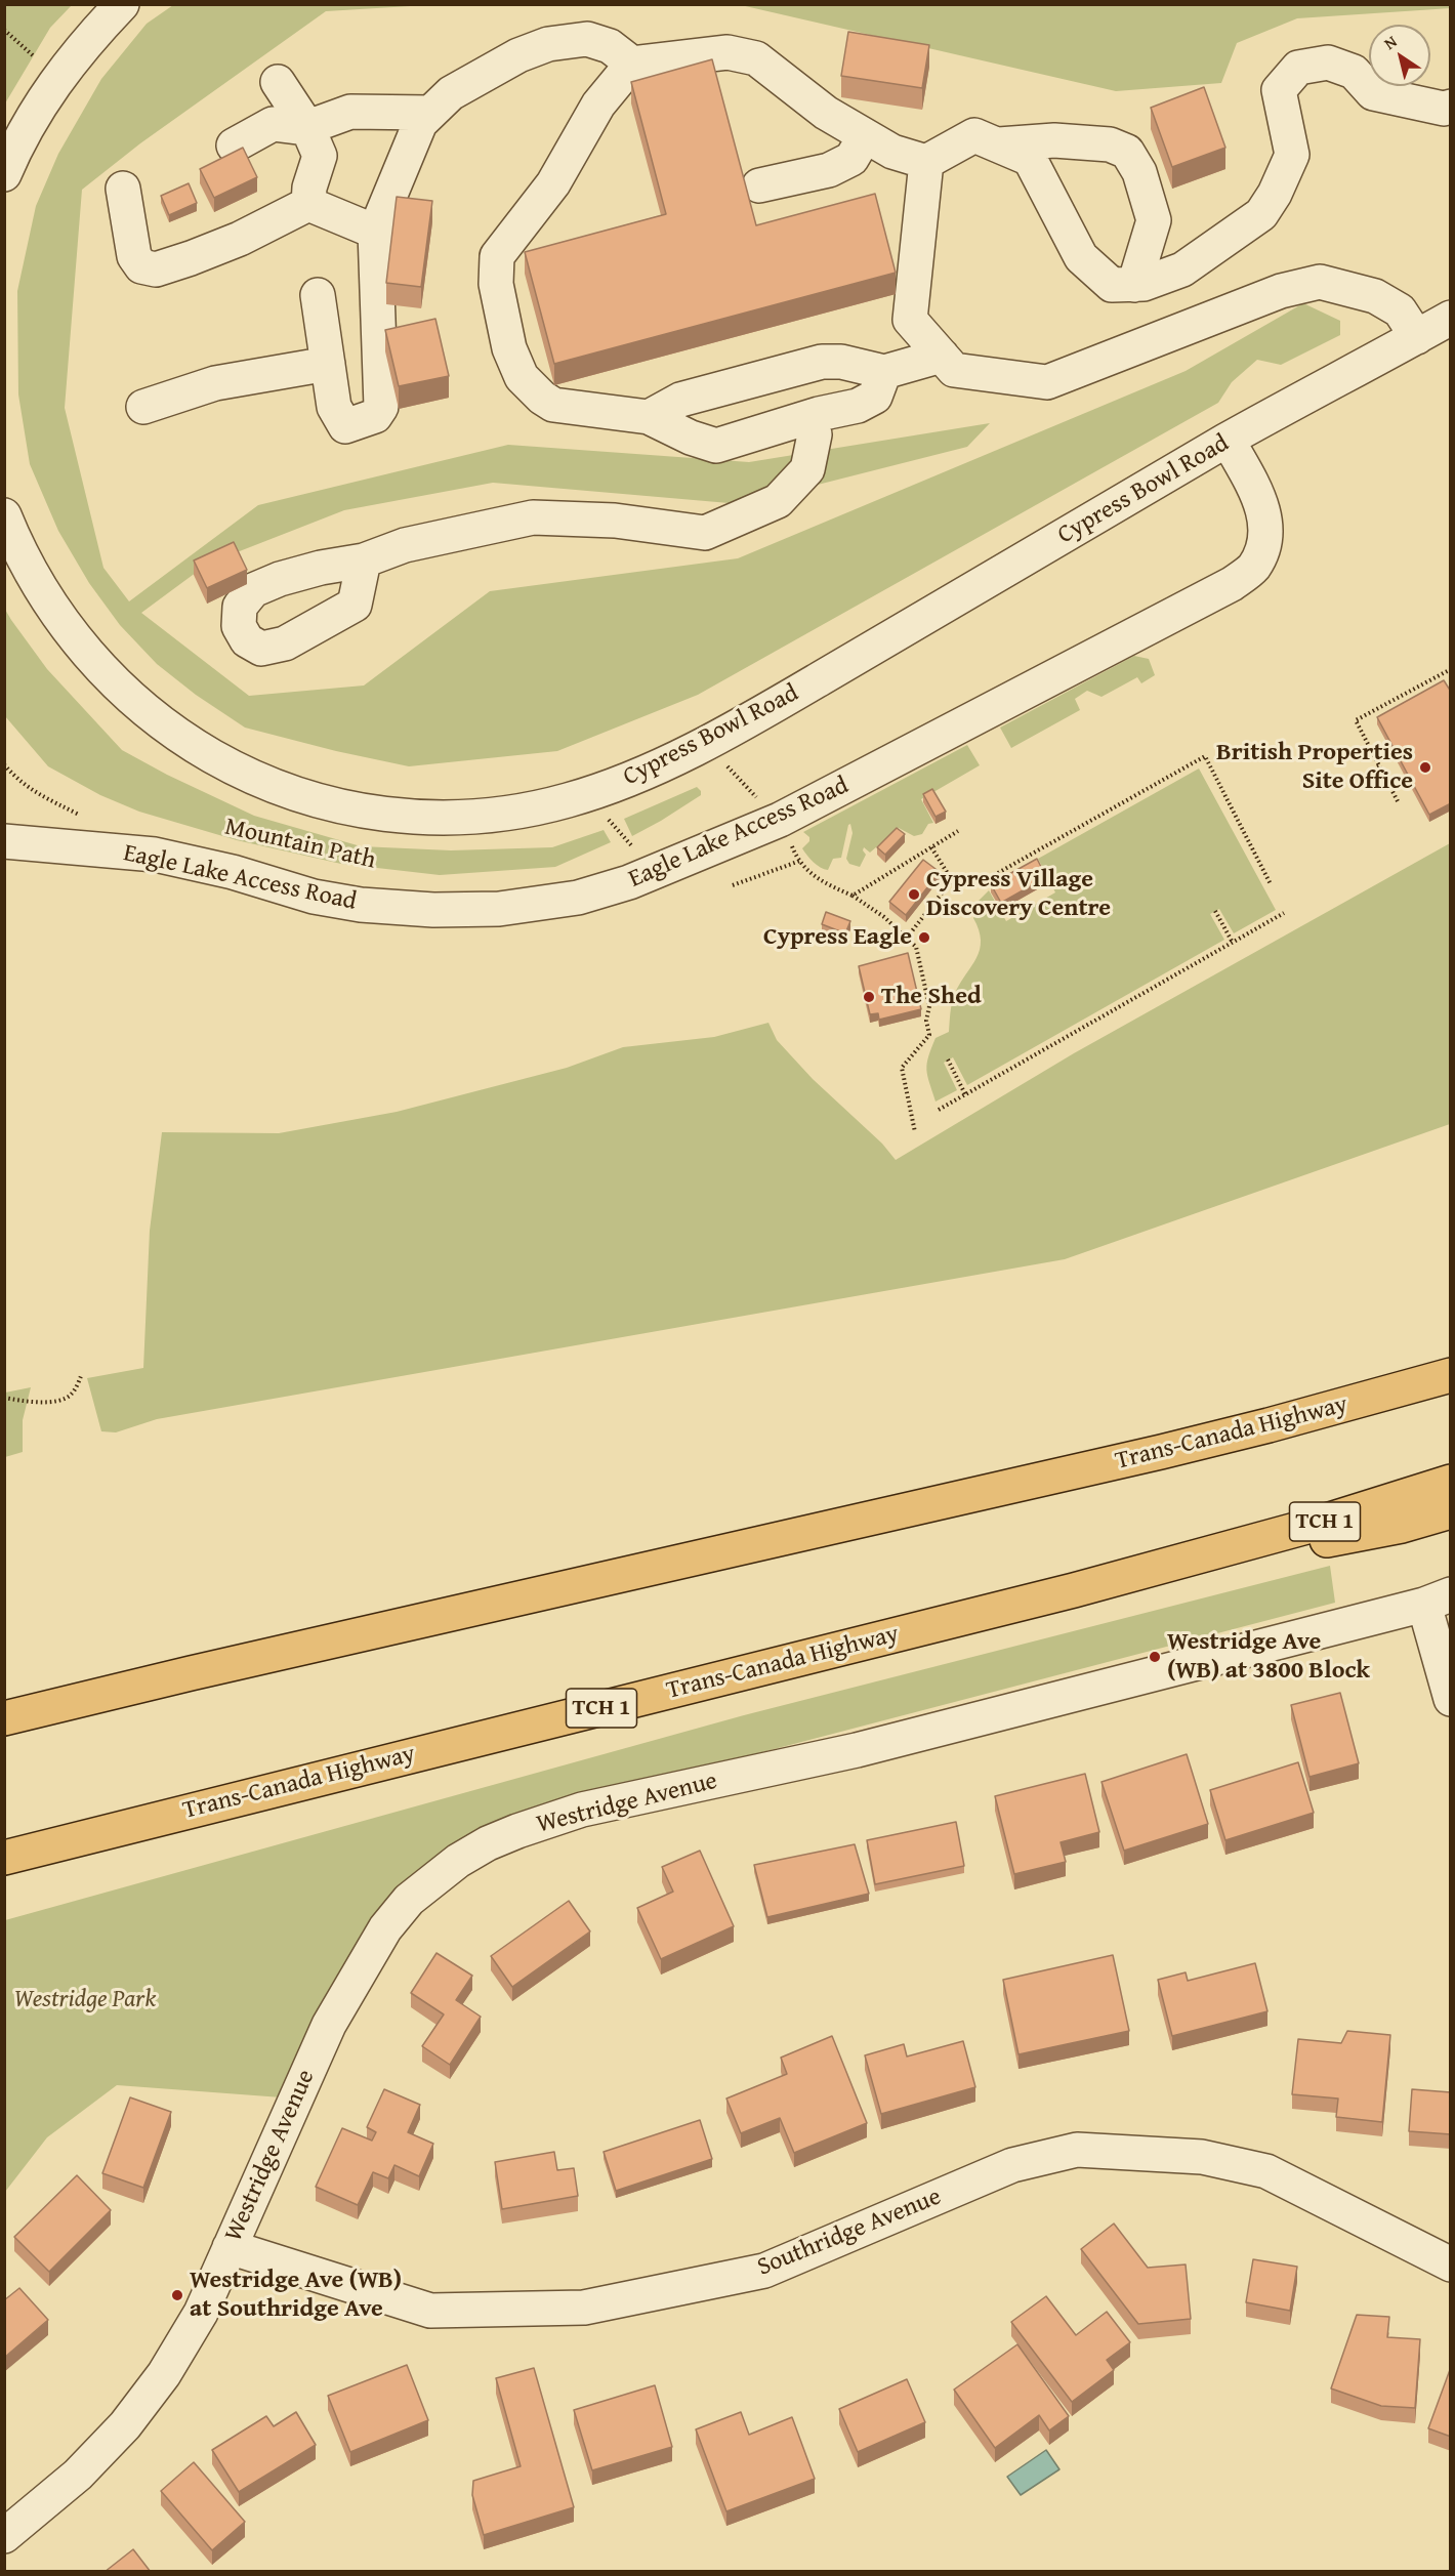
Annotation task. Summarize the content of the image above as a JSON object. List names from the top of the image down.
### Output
{
  "streets": {
    "highway": ["Trans-Canada Highway", "TCH 1"],
    "street": [
      "Cypress Bowl Road",
      "Eagle Lake Access Road",
      "Westridge Avenue",
      "Southridge Avenue"
    ]
  },
  "crossings": [
    ["Cypress Bowl Road", "Eagle Lake Access Road"],
    ["Westridge Avenue", "Southridge Avenue"]
  ],
  "parks": ["Westridge Park"],
  "places": [
    "British Properties Site Office",
    "Cypress Village Discovery Centre",
    "Cypress Eagle",
    "The Shed",
    "Westridge Ave (WB) at 3800 Block",
    "Westridge Ave (WB) at Southridge Ave"
  ],
  "north": "top left"
}
